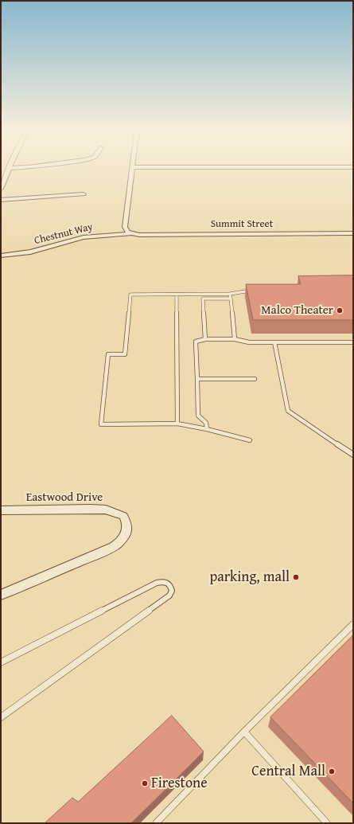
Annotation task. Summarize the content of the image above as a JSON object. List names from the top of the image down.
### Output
{
  "streets": {
    "street": ["Summit Street", "Chestnut Way", "Eastwood Drive"]
  },
  "crossings": [
    ["Summit Street", "Chestnut Way"]
  ],
  "places": [
    "Malco Theater",
    "parking, mall",
    "Central Mall",
    "Firestone"
  ]
}
